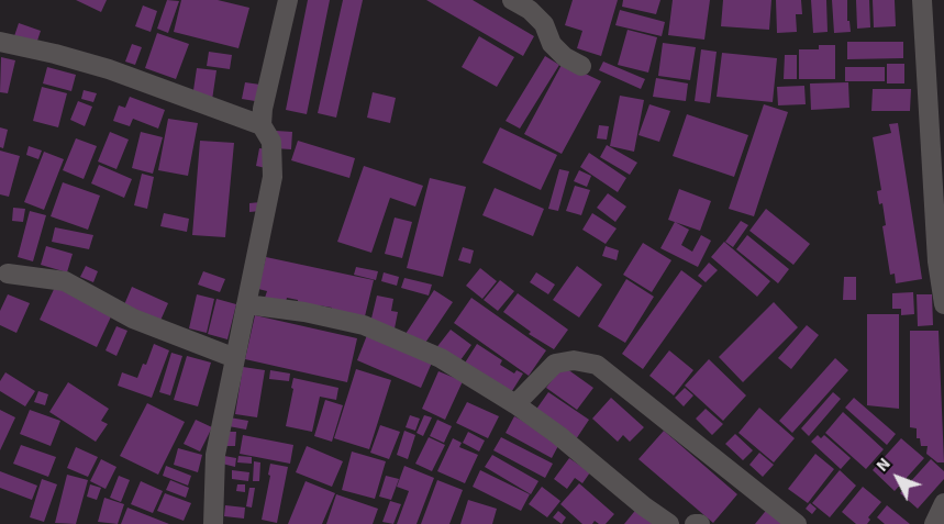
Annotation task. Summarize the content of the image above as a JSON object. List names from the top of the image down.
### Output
{
  "north": "top left"
}
